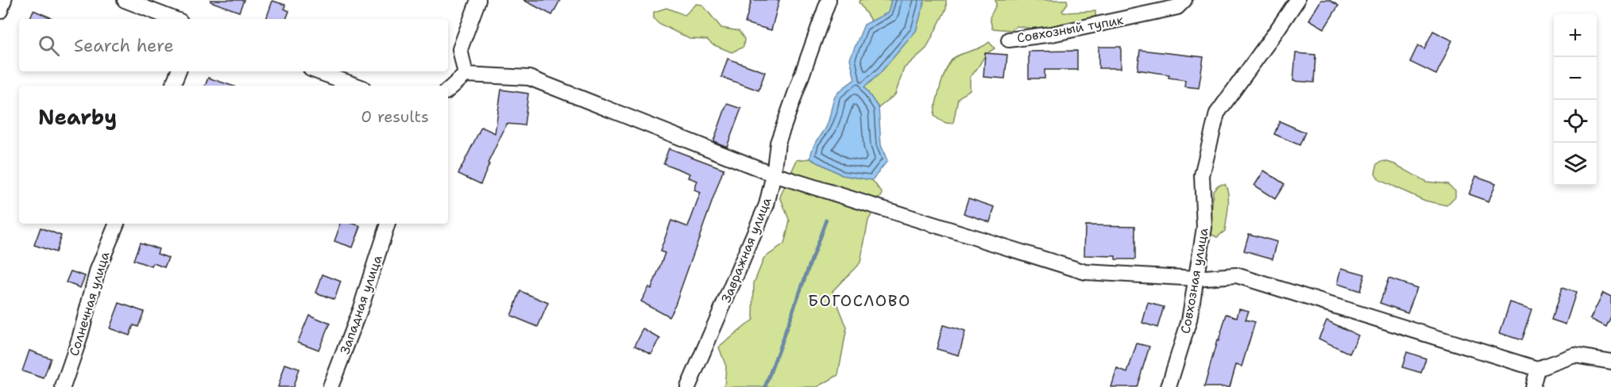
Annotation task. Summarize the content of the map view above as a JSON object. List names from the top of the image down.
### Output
{
  "streets": {
    "street": [
      "Совхозный тупик",
      "Завражная улица",
      "Совхозная улица",
      "Солнечная улица",
      "Западная улица"
    ]
  },
  "districts": ["БОГОСЛОВО"],
  "page": {
    "map_buttons": ["+", "−"],
    "search": "Search here",
    "heading": ["Nearby", "0 results"]
  }
}
